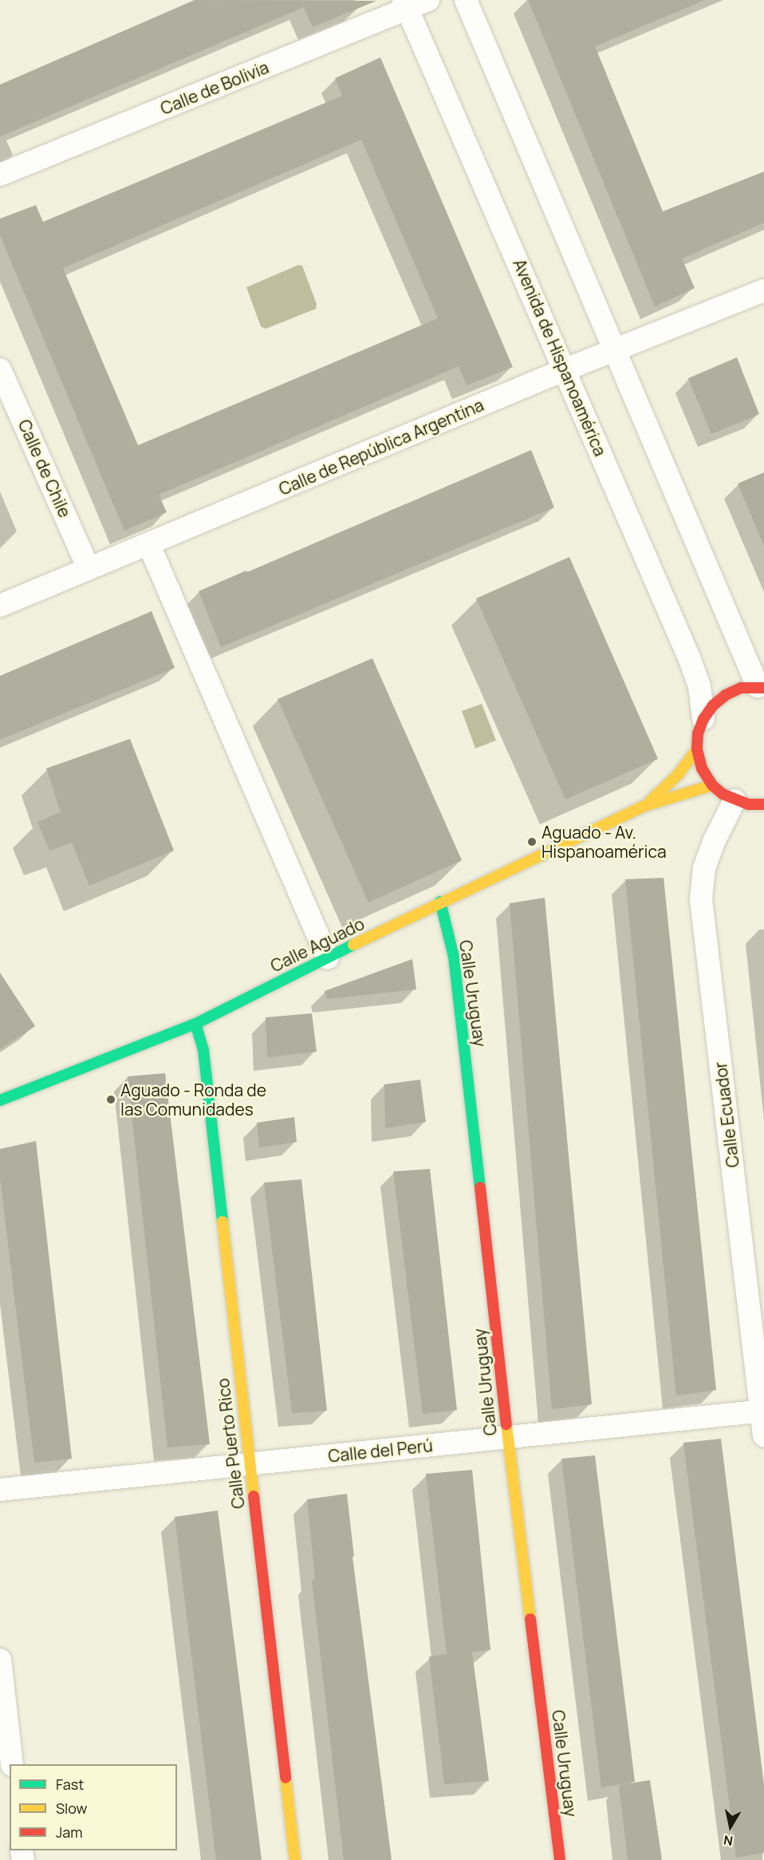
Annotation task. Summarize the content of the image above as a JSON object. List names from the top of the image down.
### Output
{
  "streets": {
    "street": [
      "Calle de Bolivia",
      "Avenida de Hispanoamérica",
      "Calle de República Argentina",
      "Calle de Chile",
      "Calle Aguado",
      "Calle Uruguay",
      "Calle Ecuador",
      "Calle Puerto Rico",
      "Calle del Perú"
    ]
  },
  "crossings": [
    ["Calle de Bolivia", "Avenida de Hispanoamérica"],
    ["Avenida de Hispanoamérica", "Calle de República Argentina"],
    ["Calle de República Argentina", "Calle de Chile"],
    ["Calle Aguado", "Calle Uruguay"],
    ["Calle Aguado", "Calle Puerto Rico"],
    ["Calle Uruguay", "Calle del Perú"],
    ["Calle Ecuador", "Calle del Perú"],
    ["Calle Puerto Rico", "Calle del Perú"]
  ],
  "places": ["Aguado - Av. Hispanoamérica", "Aguado - Ronda de las Comunidades"],
  "legend": ["Fast", "Slow", "Jam"],
  "north": "bottom"
}
